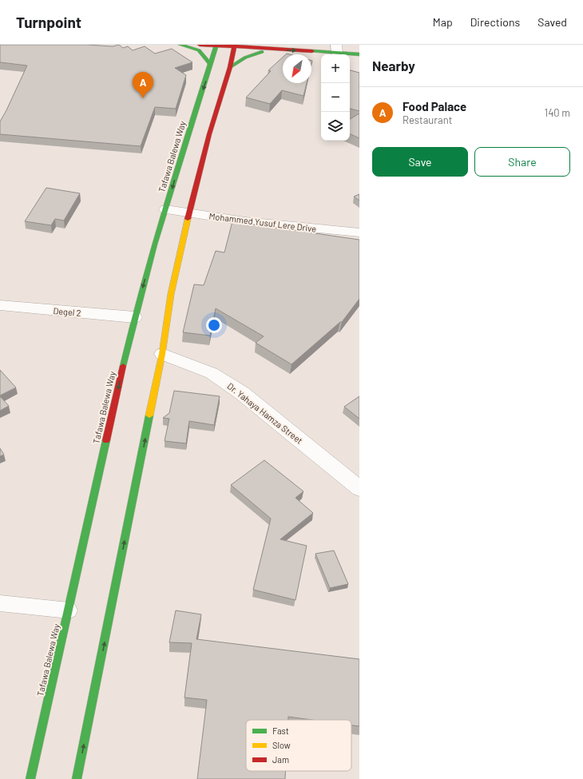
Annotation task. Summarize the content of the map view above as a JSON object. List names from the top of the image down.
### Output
{
  "streets": {
    "main road": ["Tafawa Balewa Way"],
    "street": ["Mohammed Yusuf Lere Drive", "Degel 2", "Dr. Yahaya Hamza Street"]
  },
  "crossings": [
    ["Tafawa Balewa Way", "Mohammed Yusuf Lere Drive"],
    ["Tafawa Balewa Way", "Degel 2"]
  ],
  "legend": ["Fast", "Slow", "Jam"],
  "north": "bottom left",
  "page": {
    "header": "Turnpoint",
    "nav": ["Map", "Directions", "Saved"],
    "heading": "Nearby",
    "map_buttons": ["+", "−"],
    "pins": "A",
    "list": [
      {
        "mark": "A",
        "name": "Food Palace",
        "note": "Restaurant",
        "value": "140 m"
      }
    ],
    "buttons": ["Save", "Share"]
  }
}
